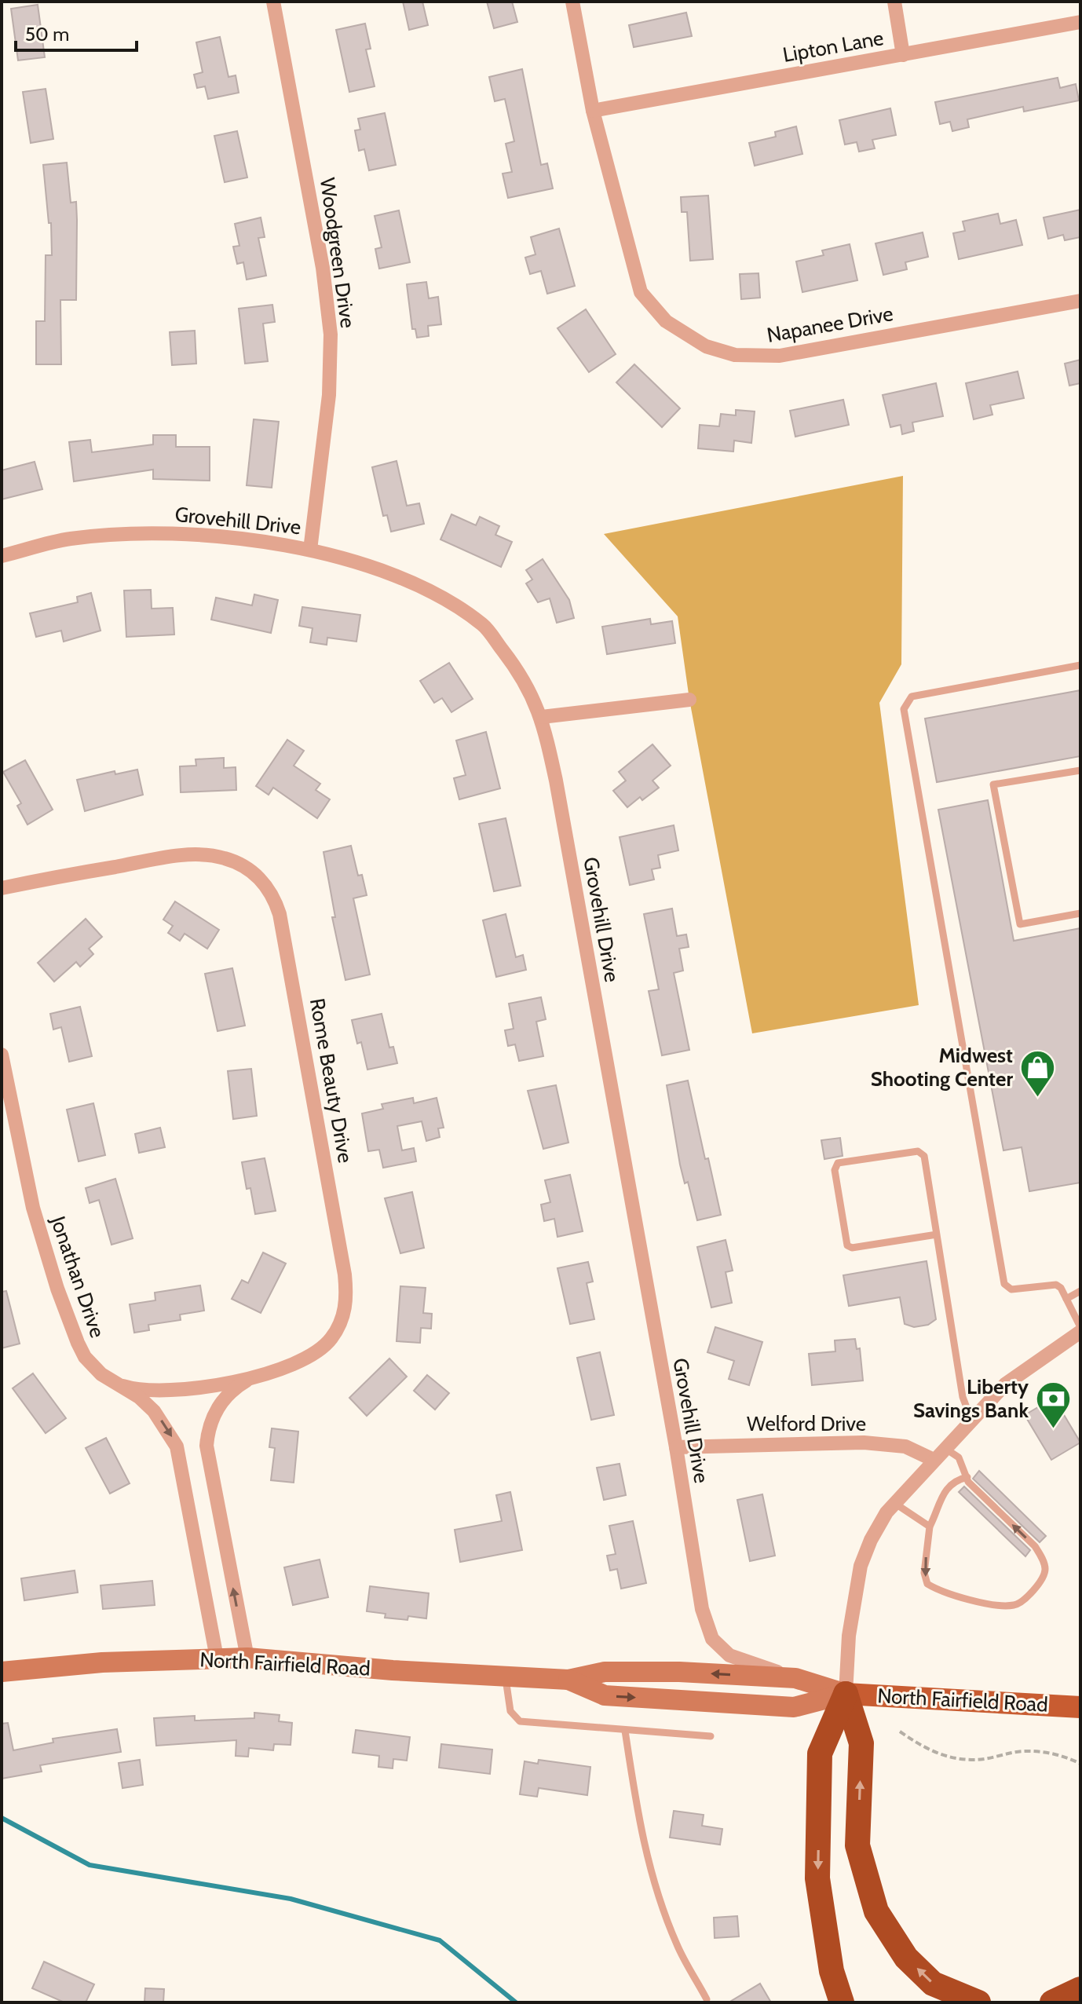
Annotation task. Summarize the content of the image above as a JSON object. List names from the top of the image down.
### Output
{
  "streets": {
    "main road": ["North Fairfield Road"],
    "street": [
      "Lipton Lane",
      "Woodgreen Drive",
      "Napanee Drive",
      "Grovehill Drive",
      "Rome Beauty Drive",
      "Jonathan Drive",
      "Welford Drive"
    ]
  },
  "crossings": [
    ["Lipton Lane", "Napanee Drive"],
    ["Woodgreen Drive", "Grovehill Drive"],
    ["Grovehill Drive", "Welford Drive"],
    ["Grovehill Drive", "North Fairfield Road"],
    ["Rome Beauty Drive", "Jonathan Drive"],
    ["Jonathan Drive", "North Fairfield Road"]
  ],
  "one_way": ["Jonathan Drive"],
  "places": {
    "shop": ["Midwest Shooting Center"],
    "bank": ["Liberty Savings Bank"]
  },
  "scale_bar": "50 m"
}
